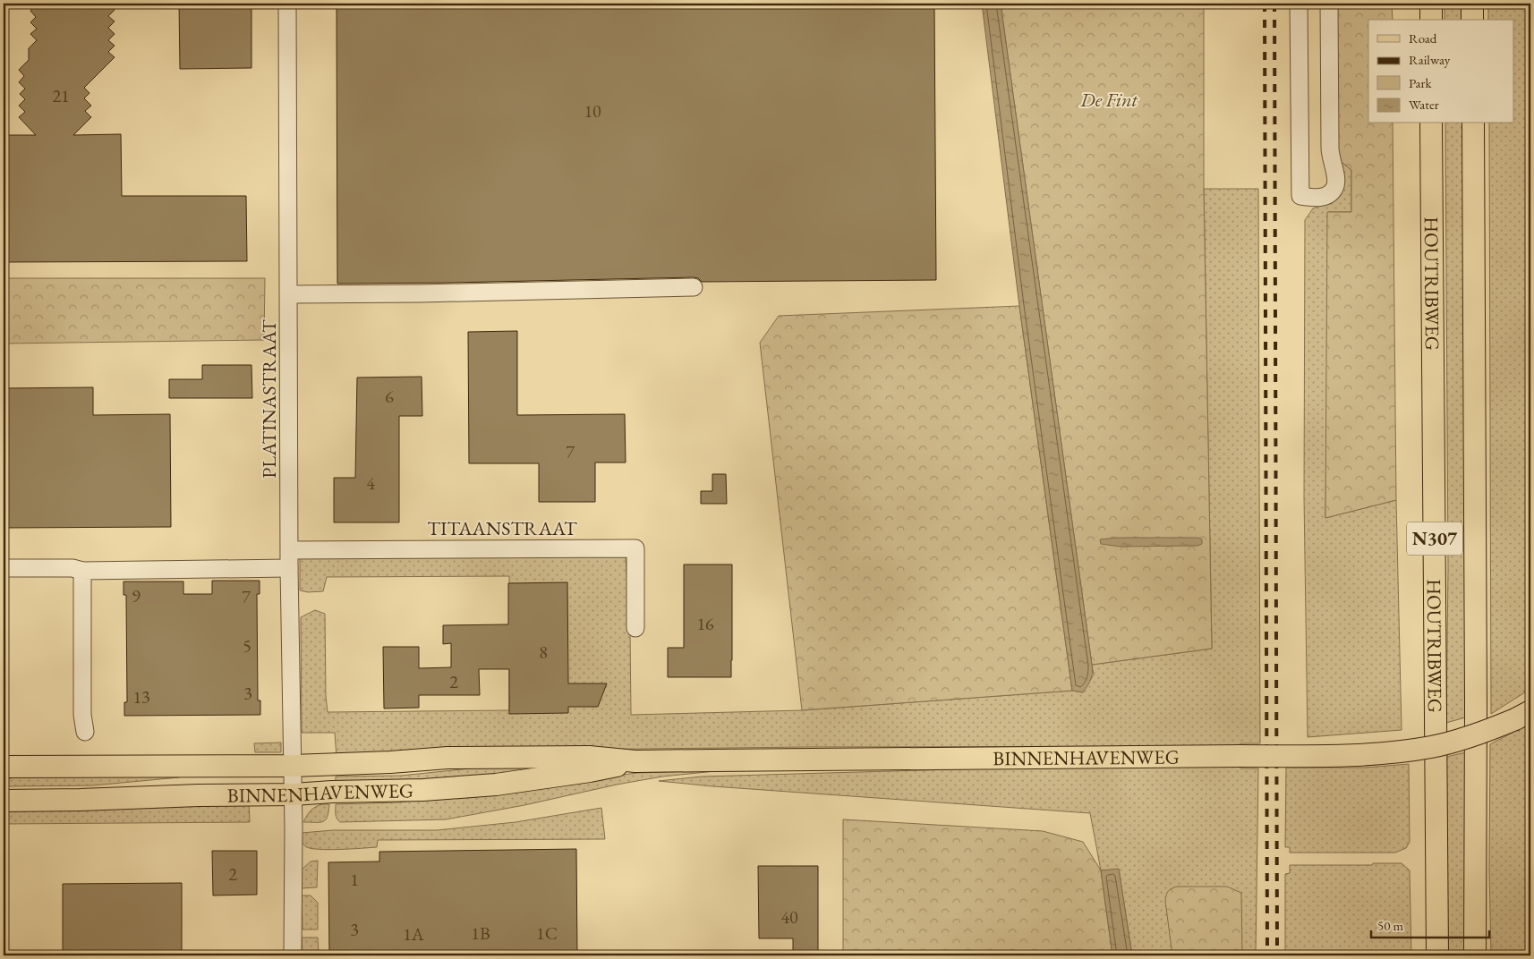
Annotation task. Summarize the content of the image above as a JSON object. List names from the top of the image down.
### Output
{
  "streets": {
    "main road": ["HOUTRIBWEG", "N307", "BINNENHAVENWEG"],
    "street": ["PLATINASTRAAT", "TITAANSTRAAT"]
  },
  "crossings": [
    ["PLATINASTRAAT", "TITAANSTRAAT"],
    ["PLATINASTRAAT", "BINNENHAVENWEG"]
  ],
  "parks": ["De Fint"],
  "house_numbers": [
    "21",
    "10",
    "6",
    "7",
    "4",
    "9",
    "7",
    "16",
    "5",
    "8",
    "2",
    "3",
    "13",
    "2",
    "1",
    "40",
    "3",
    "1B",
    "1C",
    "1A"
  ],
  "legend": [
    "Road",
    "Railway",
    "Park",
    "Water"
  ],
  "scale_bar": "50 m"
}
